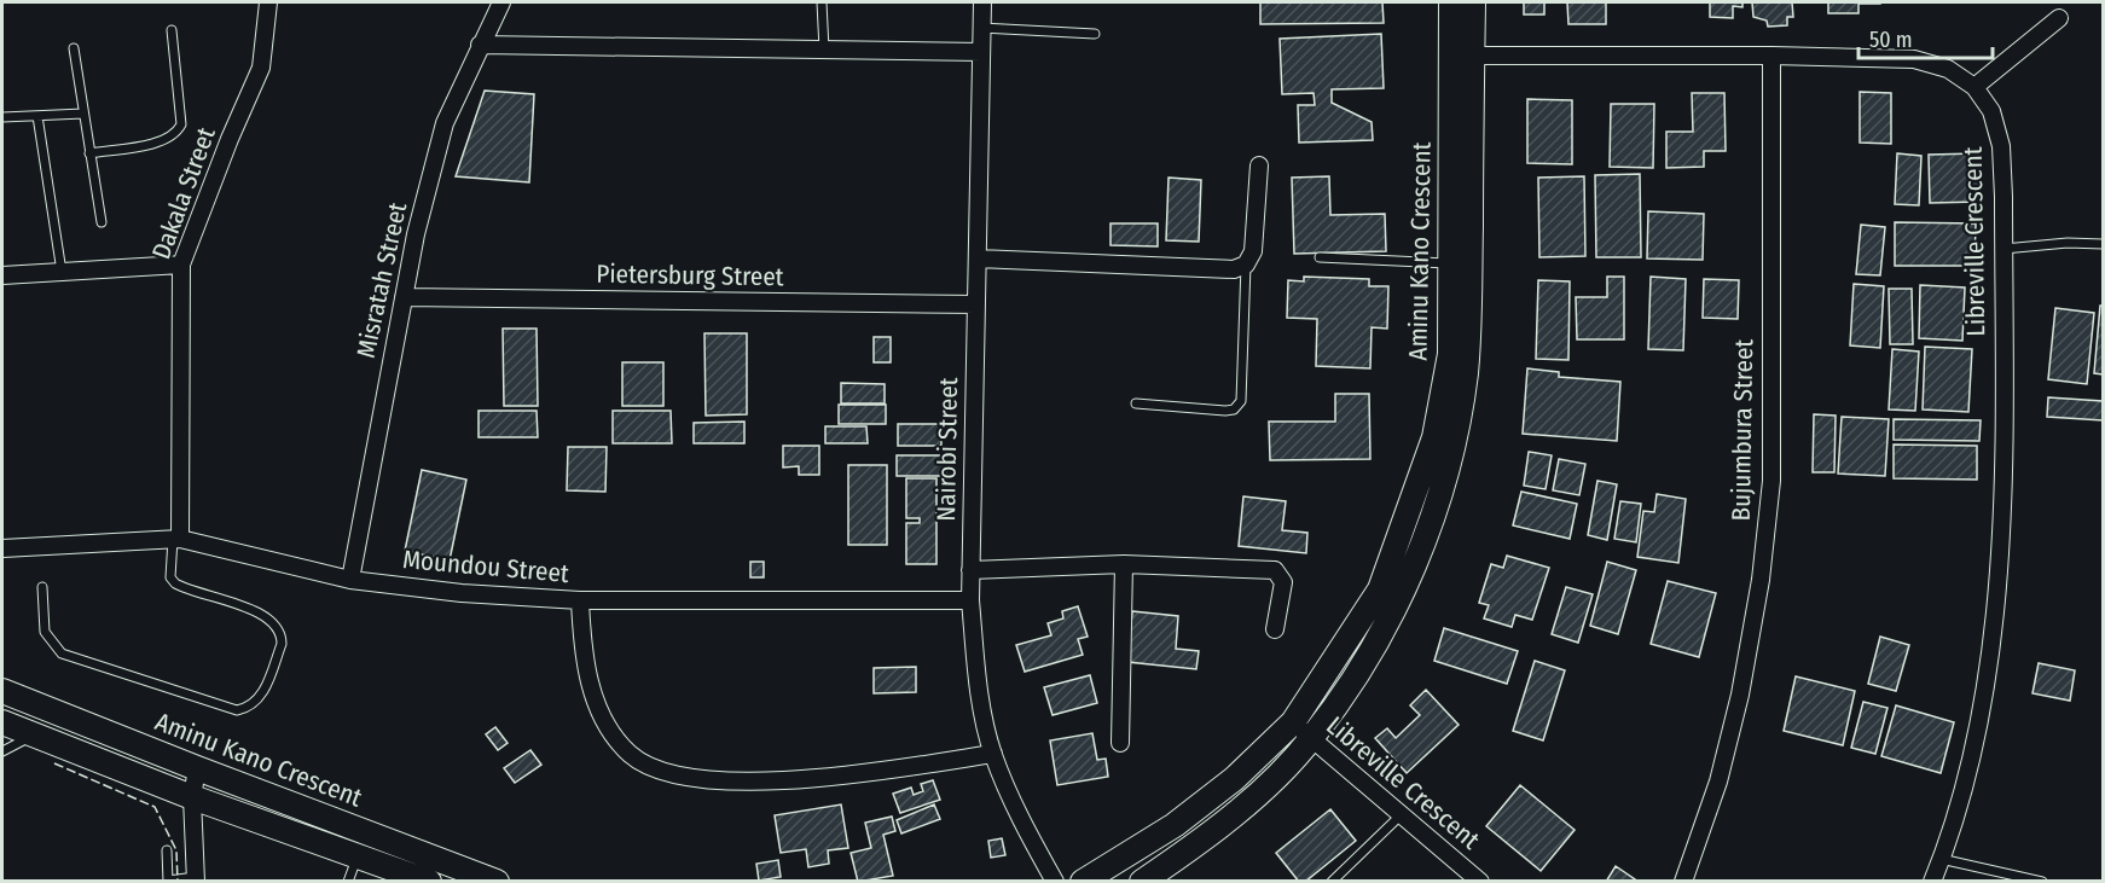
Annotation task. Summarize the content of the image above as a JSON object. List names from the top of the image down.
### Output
{
  "streets": {
    "street": [
      "Dakala Street",
      "Libreville Crescent",
      "Aminu Kano Crescent",
      "Pietersburg Street",
      "Misratah Street",
      "Bujumbura Street",
      "Nairobi Street",
      "Moundou Street"
    ]
  },
  "crossings": [
    ["Dakala Street", "Moundou Street"],
    ["Libreville Crescent", "Aminu Kano Crescent"],
    ["Libreville Crescent", "Bujumbura Street"],
    ["Pietersburg Street", "Misratah Street"],
    ["Pietersburg Street", "Nairobi Street"],
    ["Misratah Street", "Moundou Street"],
    ["Nairobi Street", "Moundou Street"]
  ],
  "scale_bar": "50 m"
}
